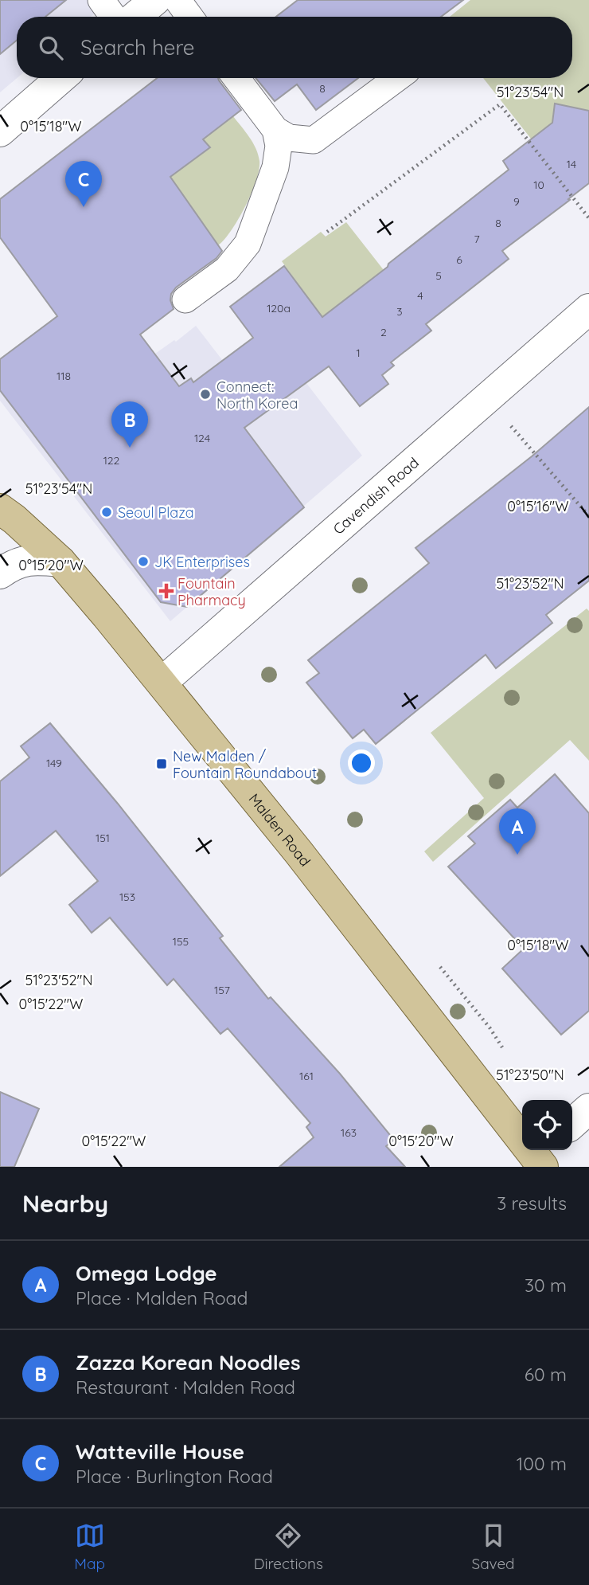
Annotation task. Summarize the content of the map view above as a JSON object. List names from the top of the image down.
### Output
{
  "streets": {
    "main road": ["Malden Road"],
    "street": ["Cavendish Road"]
  },
  "crossings": [
    ["Cavendish Road", "Malden Road"]
  ],
  "places": {
    "other": ["Connect: North Korea", "Seoul Plaza", "JK Enterprises"],
    "health": ["Fountain Pharmacy"],
    "transit": ["New Malden / Fountain Roundabout"]
  },
  "house_numbers": [
    "8",
    "14",
    "10",
    "9",
    "8",
    "7",
    "6",
    "5",
    "4",
    "120a",
    "3",
    "2",
    "1",
    "118",
    "124",
    "122",
    "149",
    "151",
    "153",
    "155",
    "157",
    "161",
    "163"
  ],
  "page": {
    "search": "Search here",
    "pins": ["C", "B", "A"],
    "heading": ["Nearby", "3 results"],
    "list": [
      {
        "mark": "A",
        "name": "Omega Lodge",
        "note": "Place · Malden Road",
        "value": "30 m"
      },
      {
        "mark": "B",
        "name": "Zazza Korean Noodles",
        "note": "Restaurant · Malden Road",
        "value": "60 m"
      },
      {
        "mark": "C",
        "name": "Watteville House",
        "note": "Place · Burlington Road",
        "value": "100 m"
      }
    ],
    "nav": ["Map", "Directions", "Saved"]
  },
  "coordinates": [
    "51°23'54\"N",
    "0°15'18\"W",
    "0°15'16\"W",
    "0°15'20\"W",
    "51°23'52\"N",
    "0°15'22\"W",
    "51°23'50\"N"
  ]
}
